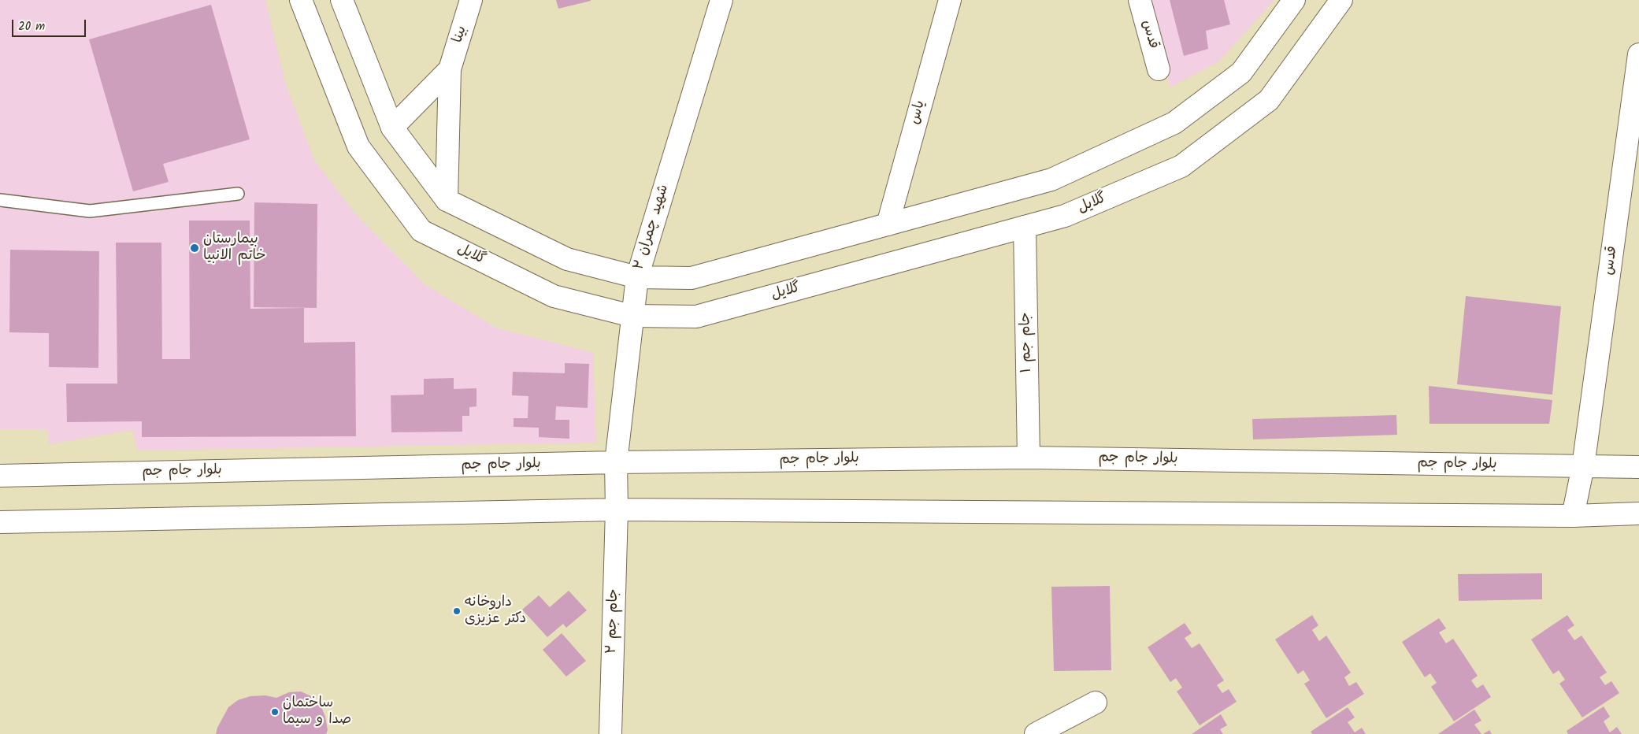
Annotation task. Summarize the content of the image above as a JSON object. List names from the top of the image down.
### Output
{
  "streets": {
    "street": [
      "بینا",
      "قدس",
      "یاس",
      "گلایل",
      "شهید چمران ۲",
      "جام جم ۱",
      "بلوار جام جم",
      "جام جم ۲"
    ]
  },
  "crossings": [
    ["قدس", "بلوار جام جم"],
    ["گلایل", "شهید چمران ۲"],
    ["گلایل", "جام جم ۱"],
    ["شهید چمران ۲", "بلوار جام جم"],
    ["شهید چمران ۲", "جام جم ۲"],
    ["جام جم ۱", "بلوار جام جم"],
    ["بلوار جام جم", "جام جم ۲"]
  ],
  "places": ["بیمارستان خاتم الانبیا", "داروخانه دکتر عزیزی", "ساختمان صدا و سیما"],
  "scale_bar": "20 m"
}
